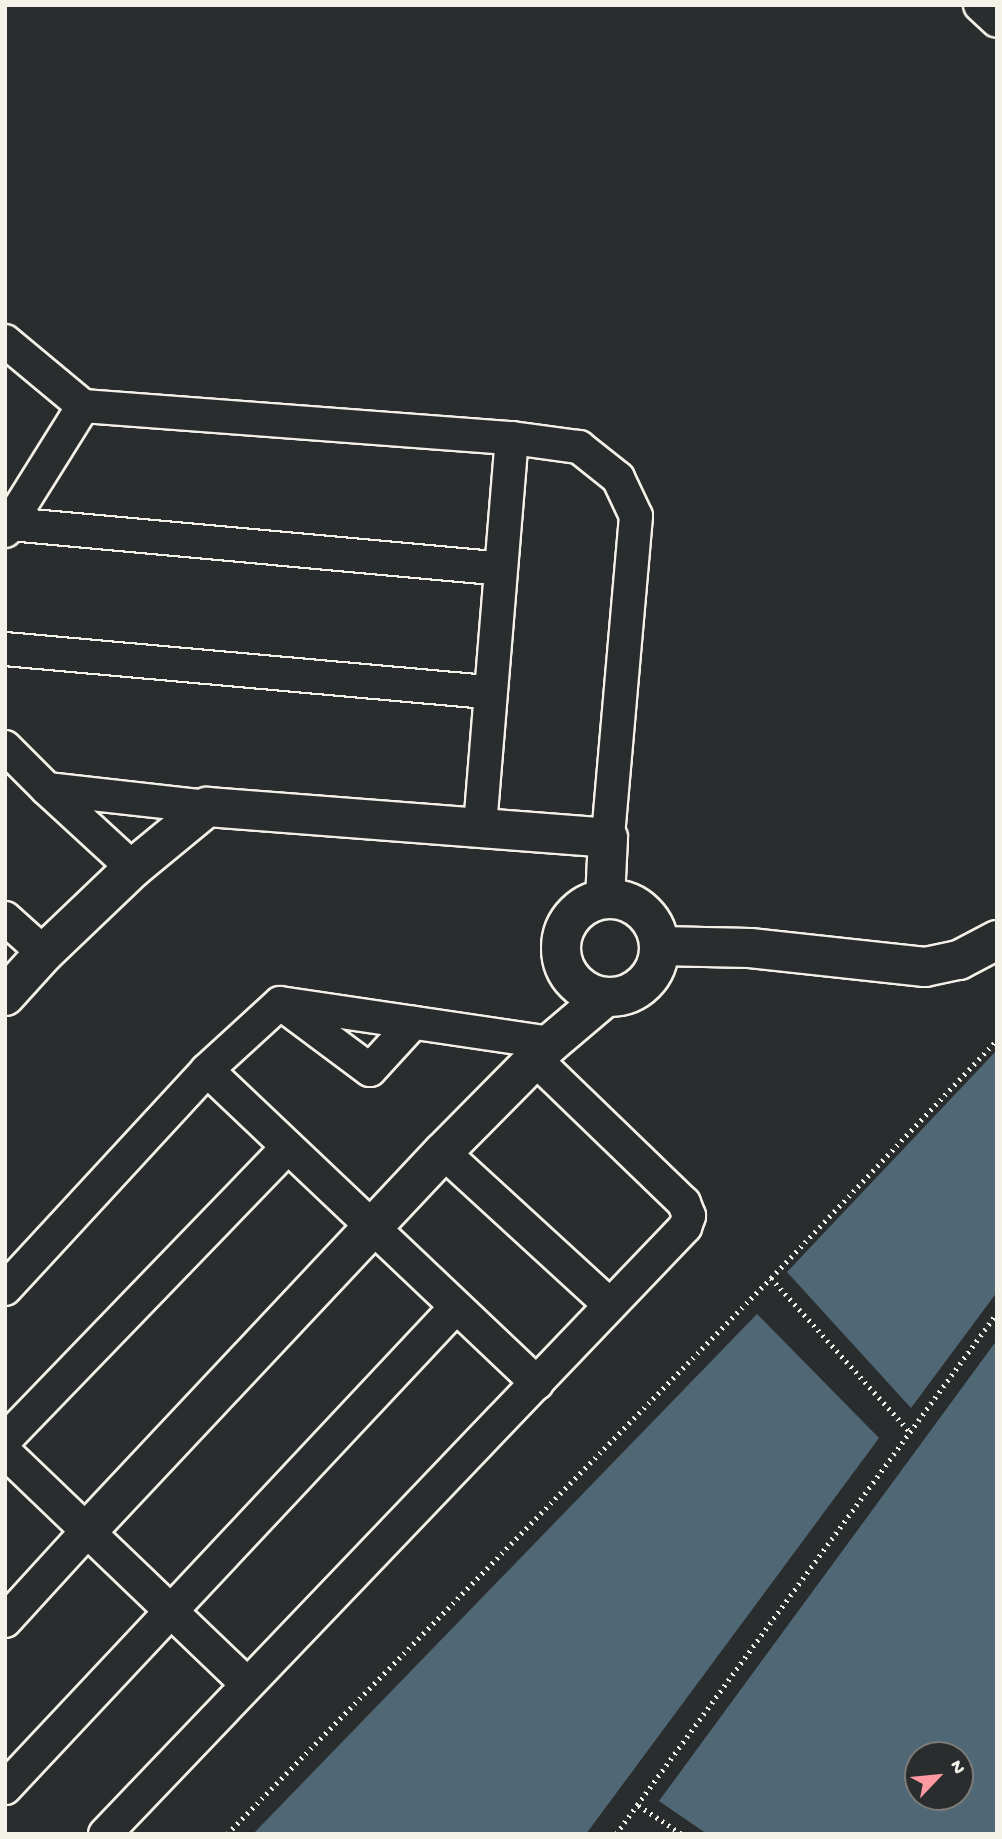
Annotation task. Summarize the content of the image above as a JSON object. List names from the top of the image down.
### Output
{
  "north": "top right"
}
